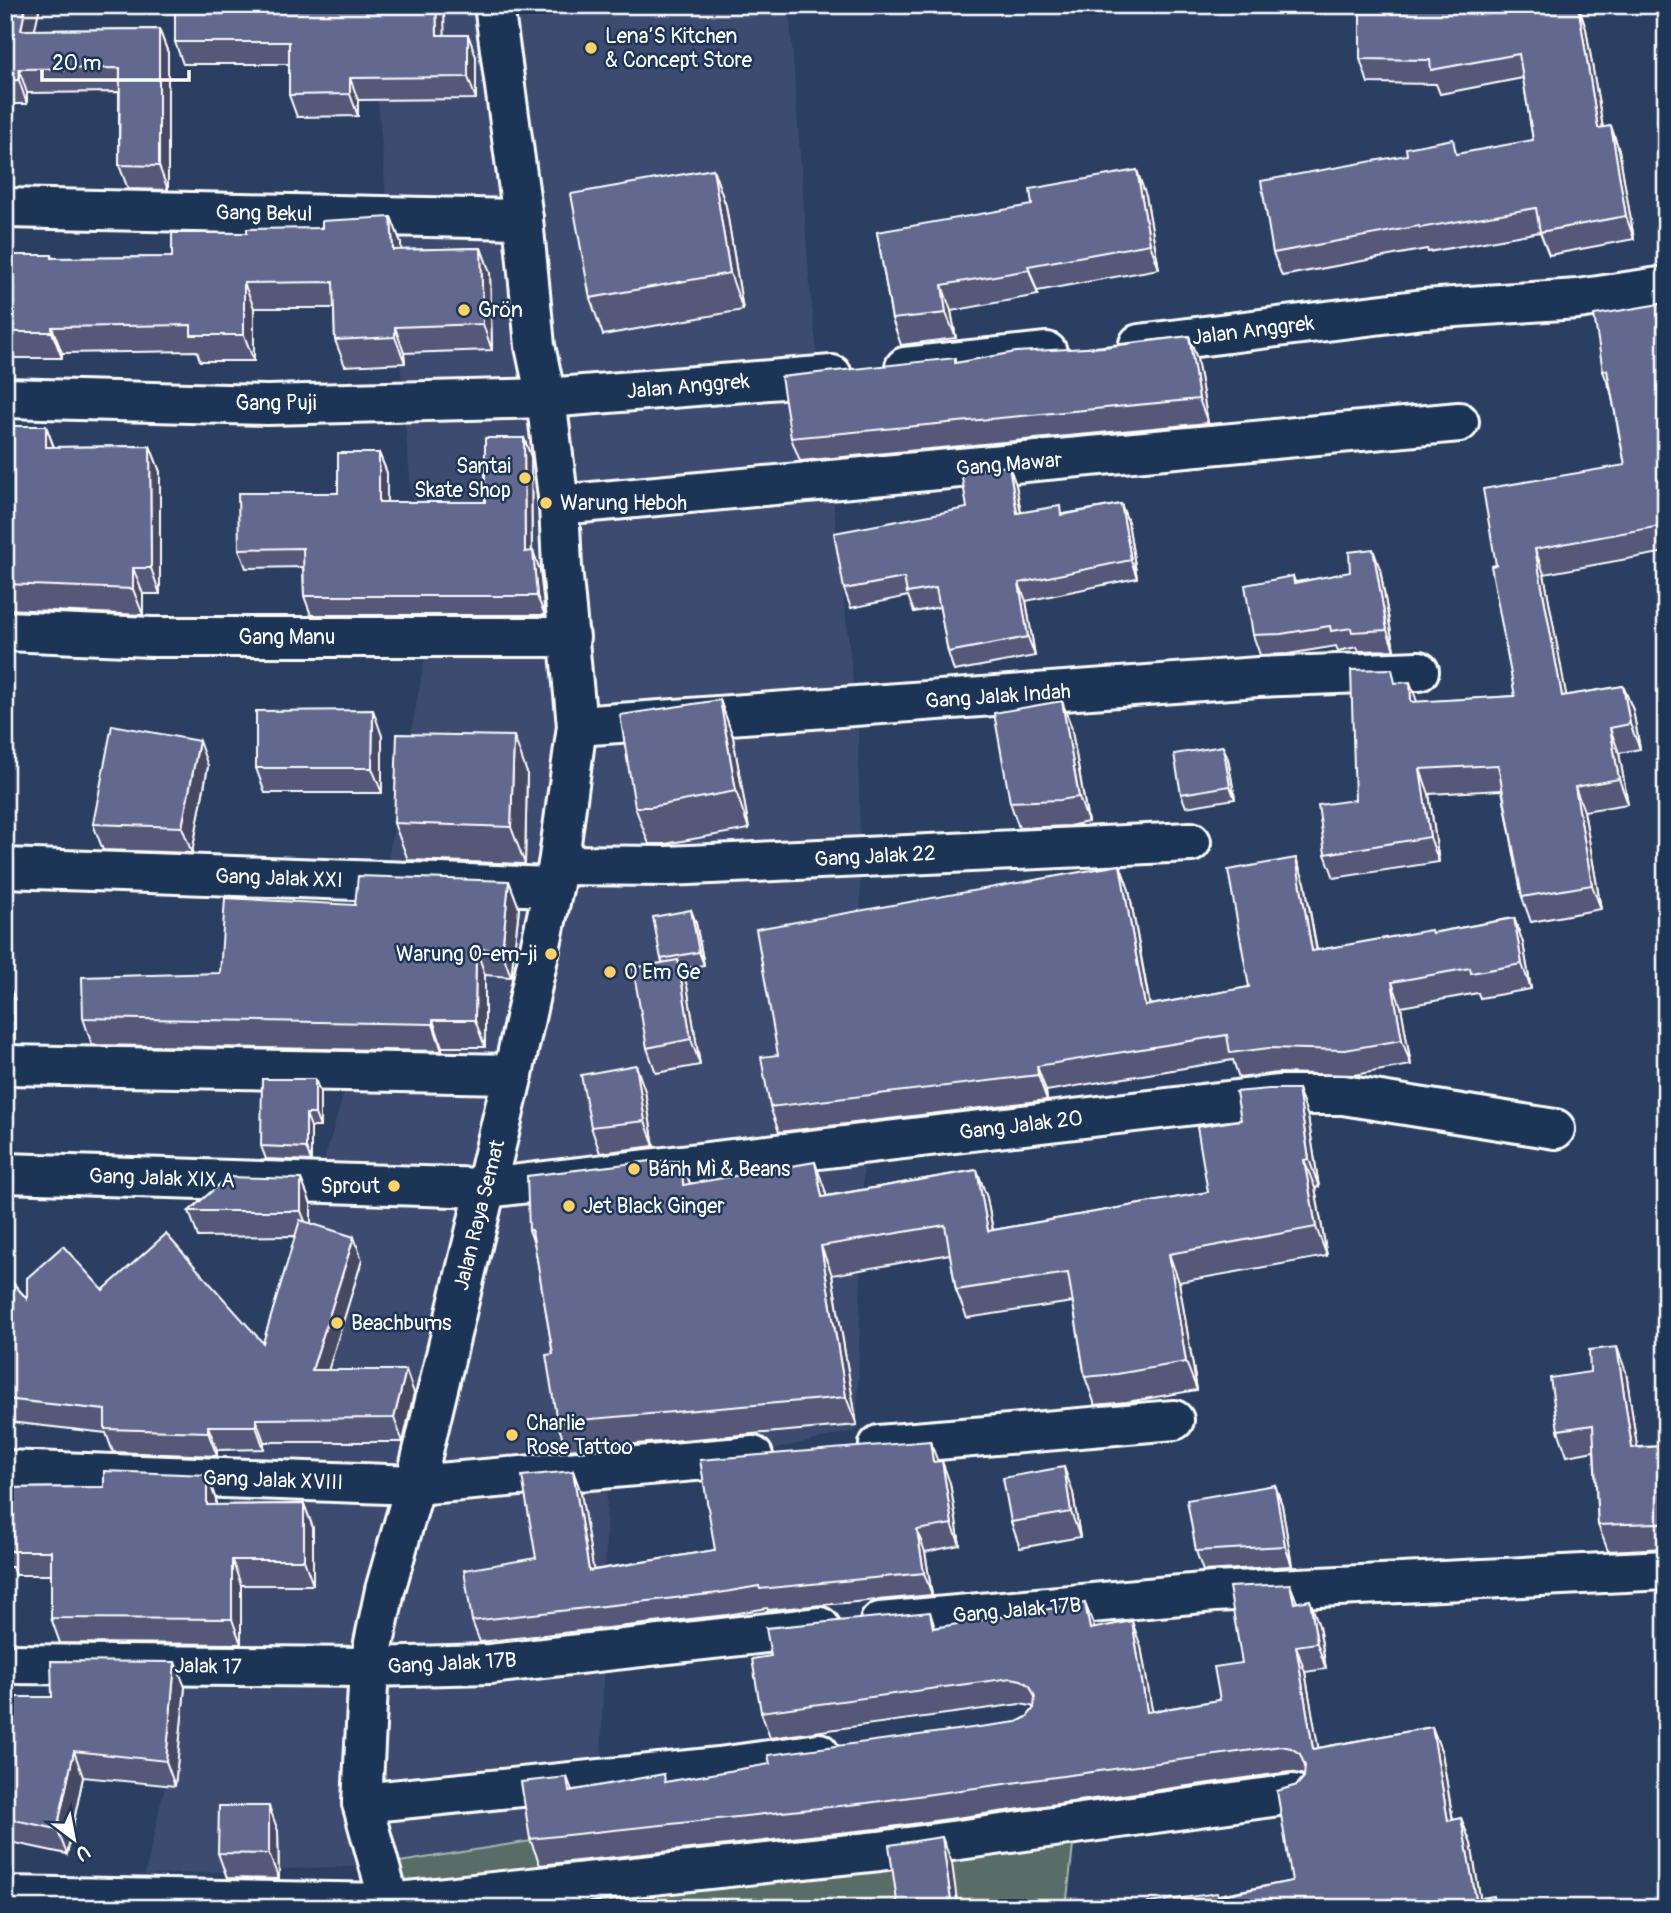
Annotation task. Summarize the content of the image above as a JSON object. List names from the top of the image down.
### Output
{
  "streets": {
    "street": [
      "Gang Bekul",
      "Jalan Anggrek",
      "Gang Puji",
      "Gang Mawar",
      "Gang Manu",
      "Gang Jalak Indah",
      "Gang Jalak 22",
      "Gang Jalak XXI",
      "Gang Jalak 20",
      "Gang Jalak XIX A",
      "Jalan Raya Semat",
      "Gang Jalak XVIII",
      "Gang Jalak 17B",
      "Jalak 17"
    ]
  },
  "crossings": [
    ["Gang Bekul", "Jalan Raya Semat"],
    ["Jalan Anggrek", "Gang Puji"],
    ["Jalan Anggrek", "Jalan Raya Semat"],
    ["Gang Puji", "Jalan Raya Semat"],
    ["Gang Mawar", "Jalan Raya Semat"],
    ["Gang Manu", "Jalan Raya Semat"],
    ["Gang Jalak Indah", "Jalan Raya Semat"],
    ["Gang Jalak 22", "Gang Jalak XXI"],
    ["Gang Jalak 22", "Jalan Raya Semat"],
    ["Gang Jalak XXI", "Jalan Raya Semat"],
    ["Gang Jalak 20", "Gang Jalak XIX A"],
    ["Gang Jalak 20", "Jalan Raya Semat"],
    ["Gang Jalak XIX A", "Jalan Raya Semat"],
    ["Jalan Raya Semat", "Gang Jalak XVIII"],
    ["Jalan Raya Semat", "Gang Jalak 17B"],
    ["Jalan Raya Semat", "Jalak 17"],
    ["Gang Jalak 17B", "Jalak 17"]
  ],
  "places": [
    "Lena’S Kitchen & Concept Store",
    "Grön",
    "Santai Skate Shop",
    "Warung Heboh",
    "Warung O-em-ji",
    "O Em Ge",
    "Bánh Mì & Beans",
    "Sprout",
    "Jet Black Ginger",
    "Beachbums",
    "Charlie Rose Tattoo"
  ],
  "scale_bar": "20 m",
  "north": "bottom right"
}
